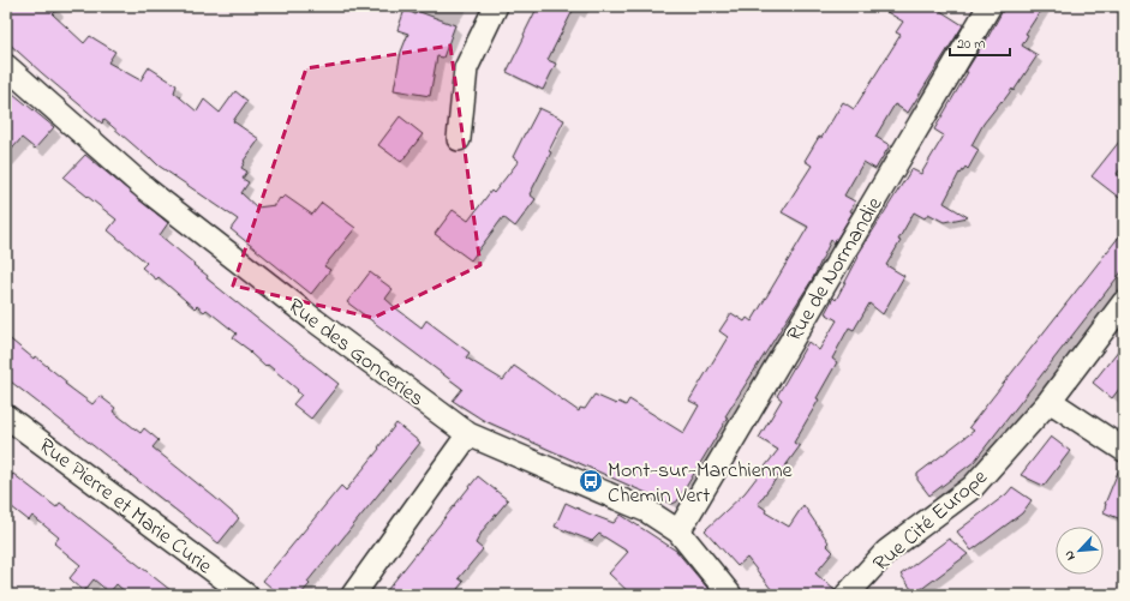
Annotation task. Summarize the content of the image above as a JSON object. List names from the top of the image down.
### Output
{
  "streets": {
    "street": [
      "Rue de Normandie",
      "Rue des Gonceries",
      "Rue Pierre et Marie Curie",
      "Rue Cité Europe"
    ]
  },
  "crossings": [
    ["Rue de Normandie", "Rue des Gonceries"]
  ],
  "places": {
    "bus stop": ["Mont-sur-Marchienne Chemin Vert"]
  },
  "scale_bar": "20 m",
  "north": "bottom left"
}
